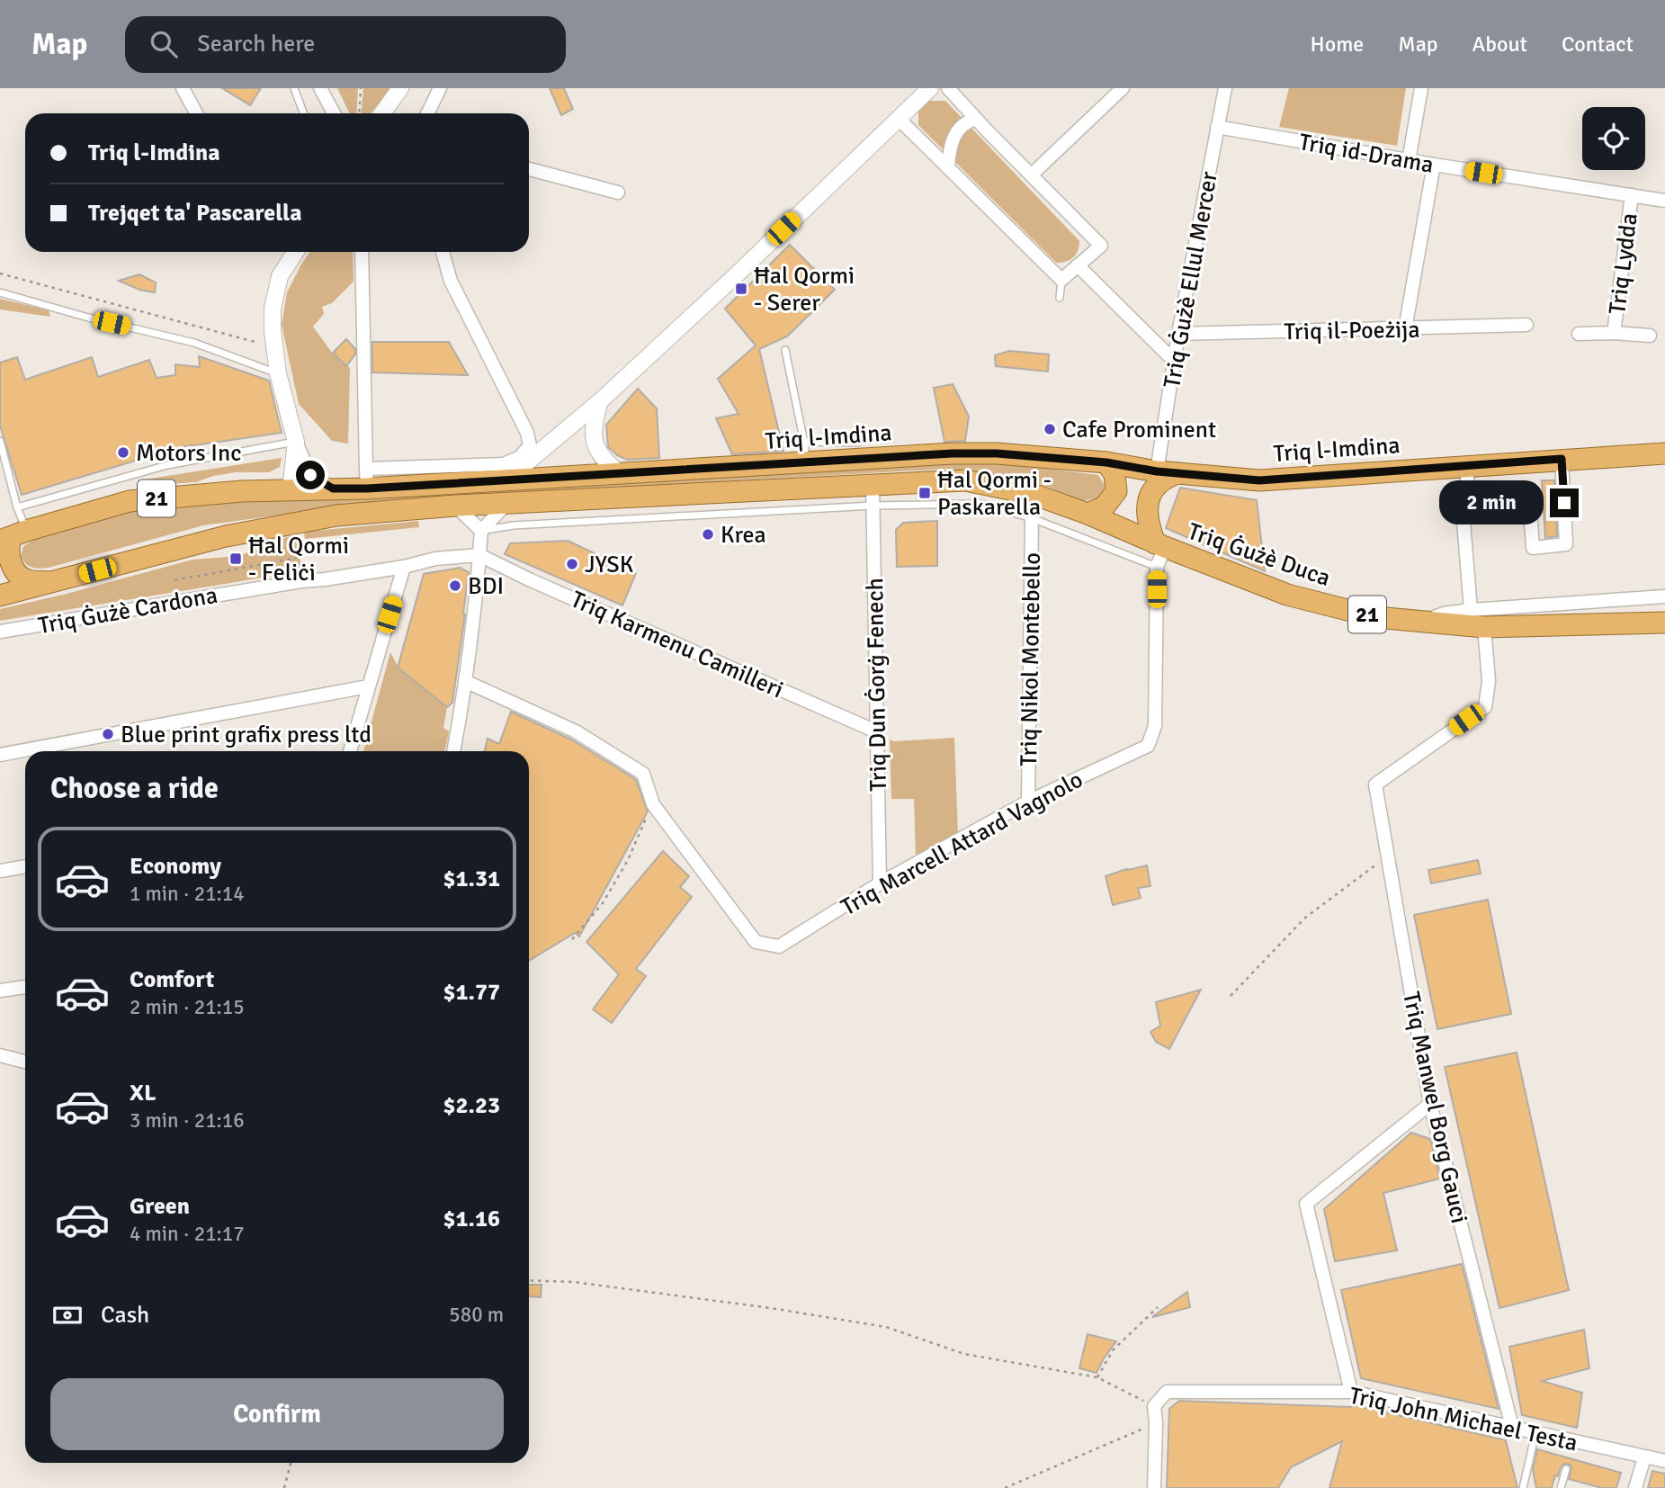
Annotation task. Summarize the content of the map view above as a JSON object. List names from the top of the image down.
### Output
{
  "streets": {
    "highway": ["Triq l-Imdina", "21", "Triq Ġużè Duca"],
    "street": [
      "Triq id-Drama",
      "Triq Lydda",
      "Triq Ġużè Ellul Mercer",
      "Triq il-Poeżija",
      "Triq Ġużè Cardona",
      "Triq Karmenu Camilleri",
      "Triq Nikol Montebello",
      "Triq Dun Ġorġ Fenech",
      "Triq Marcell Attard Vagnolo",
      "Triq Manwel Borg Gauci",
      "Triq John Michael Testa"
    ]
  },
  "crossings": [
    ["Triq id-Drama", "Triq Lydda"],
    ["Triq id-Drama", "Triq Ġużè Ellul Mercer"],
    ["Triq Ġużè Ellul Mercer", "Triq il-Poeżija"],
    ["Triq Ġużè Ellul Mercer", "Triq l-Imdina"],
    ["21", "Triq Ġużè Duca"],
    ["21", "Triq Dun Ġorġ Fenech"],
    ["Triq Ġużè Duca", "Triq Manwel Borg Gauci"],
    ["Triq Ġużè Cardona", "Triq Karmenu Camilleri"],
    ["Triq Karmenu Camilleri", "Triq Dun Ġorġ Fenech"],
    ["Triq Nikol Montebello", "Triq Marcell Attard Vagnolo"],
    ["Triq Dun Ġorġ Fenech", "Triq Marcell Attard Vagnolo"],
    ["Triq Manwel Borg Gauci", "Triq John Michael Testa"]
  ],
  "places": {
    "transit": ["Ħal Qormi - Serer", "Ħal Qormi - Paskarella", "Ħal Qormi - Feliċi"],
    "other": [
      "Cafe Prominent",
      "Motors Inc",
      "Krea",
      "JYSK",
      "BDI",
      "Blue print grafix press ltd"
    ]
  },
  "page": {
    "header": "Map",
    "search": "Search here",
    "nav": [
      "Home",
      "Map",
      "About",
      "Contact"
    ],
    "banner": ["Triq l-Imdina", "Trejqet ta' Pascarella"],
    "bubble": "2 min",
    "heading": "Choose a ride",
    "list": [
      {
        "name": "Economy",
        "note": "1 min · 21:14",
        "value": "$1.31"
      },
      {
        "name": "Comfort",
        "note": "2 min · 21:15",
        "value": "$1.77"
      },
      {
        "name": "XL",
        "note": "3 min · 21:16",
        "value": "$2.23"
      },
      {
        "name": "Green",
        "note": "4 min · 21:17",
        "value": "$1.16"
      }
    ],
    "pay": ["Cash", "580 m"],
    "buttons": "Confirm"
  }
}
